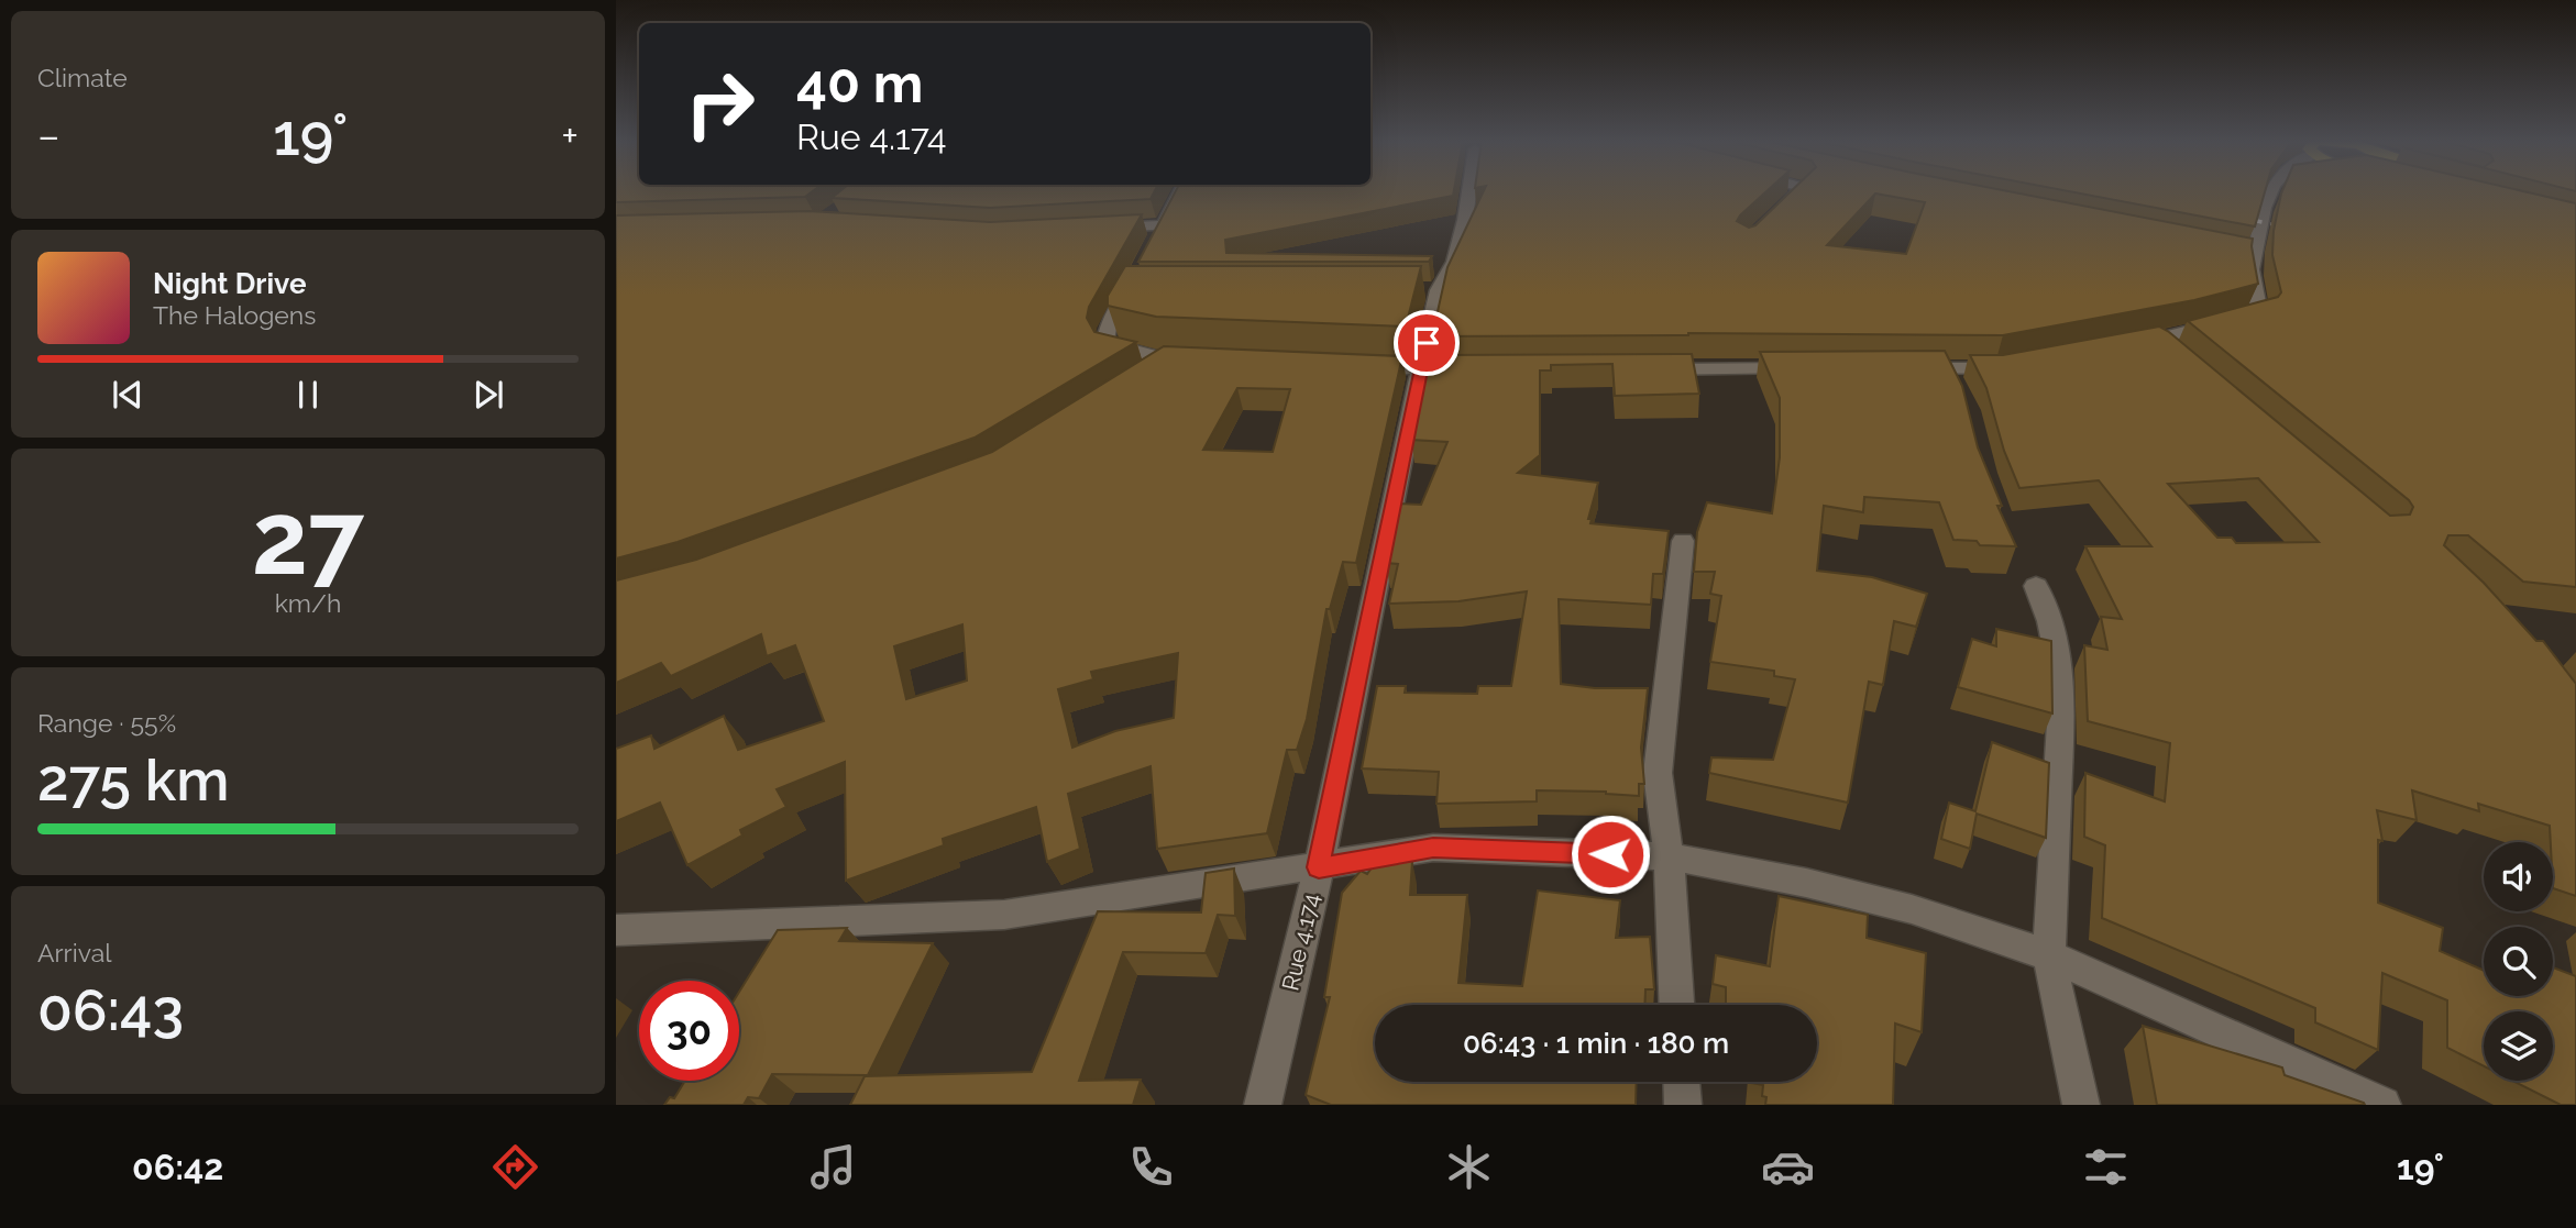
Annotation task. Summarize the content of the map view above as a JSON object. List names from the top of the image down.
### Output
{
  "streets": {
    "street": ["Rue 4.174"]
  },
  "page": {
    "tile": [
      "Climate",
      ["27", "km/h"],
      ["Range · 55%", "275 km"],
      ["Arrival", "06:43"]
    ],
    "turn": ["40 m", "Rue 4.174"],
    "heat": ["−", "19°", "+"],
    "song": ["Night Drive", "The Halogens"],
    "limit": "30",
    "trip": "06:43 · 1 min · 180 m",
    "tabs": ["06:42", "19°"]
  }
}
